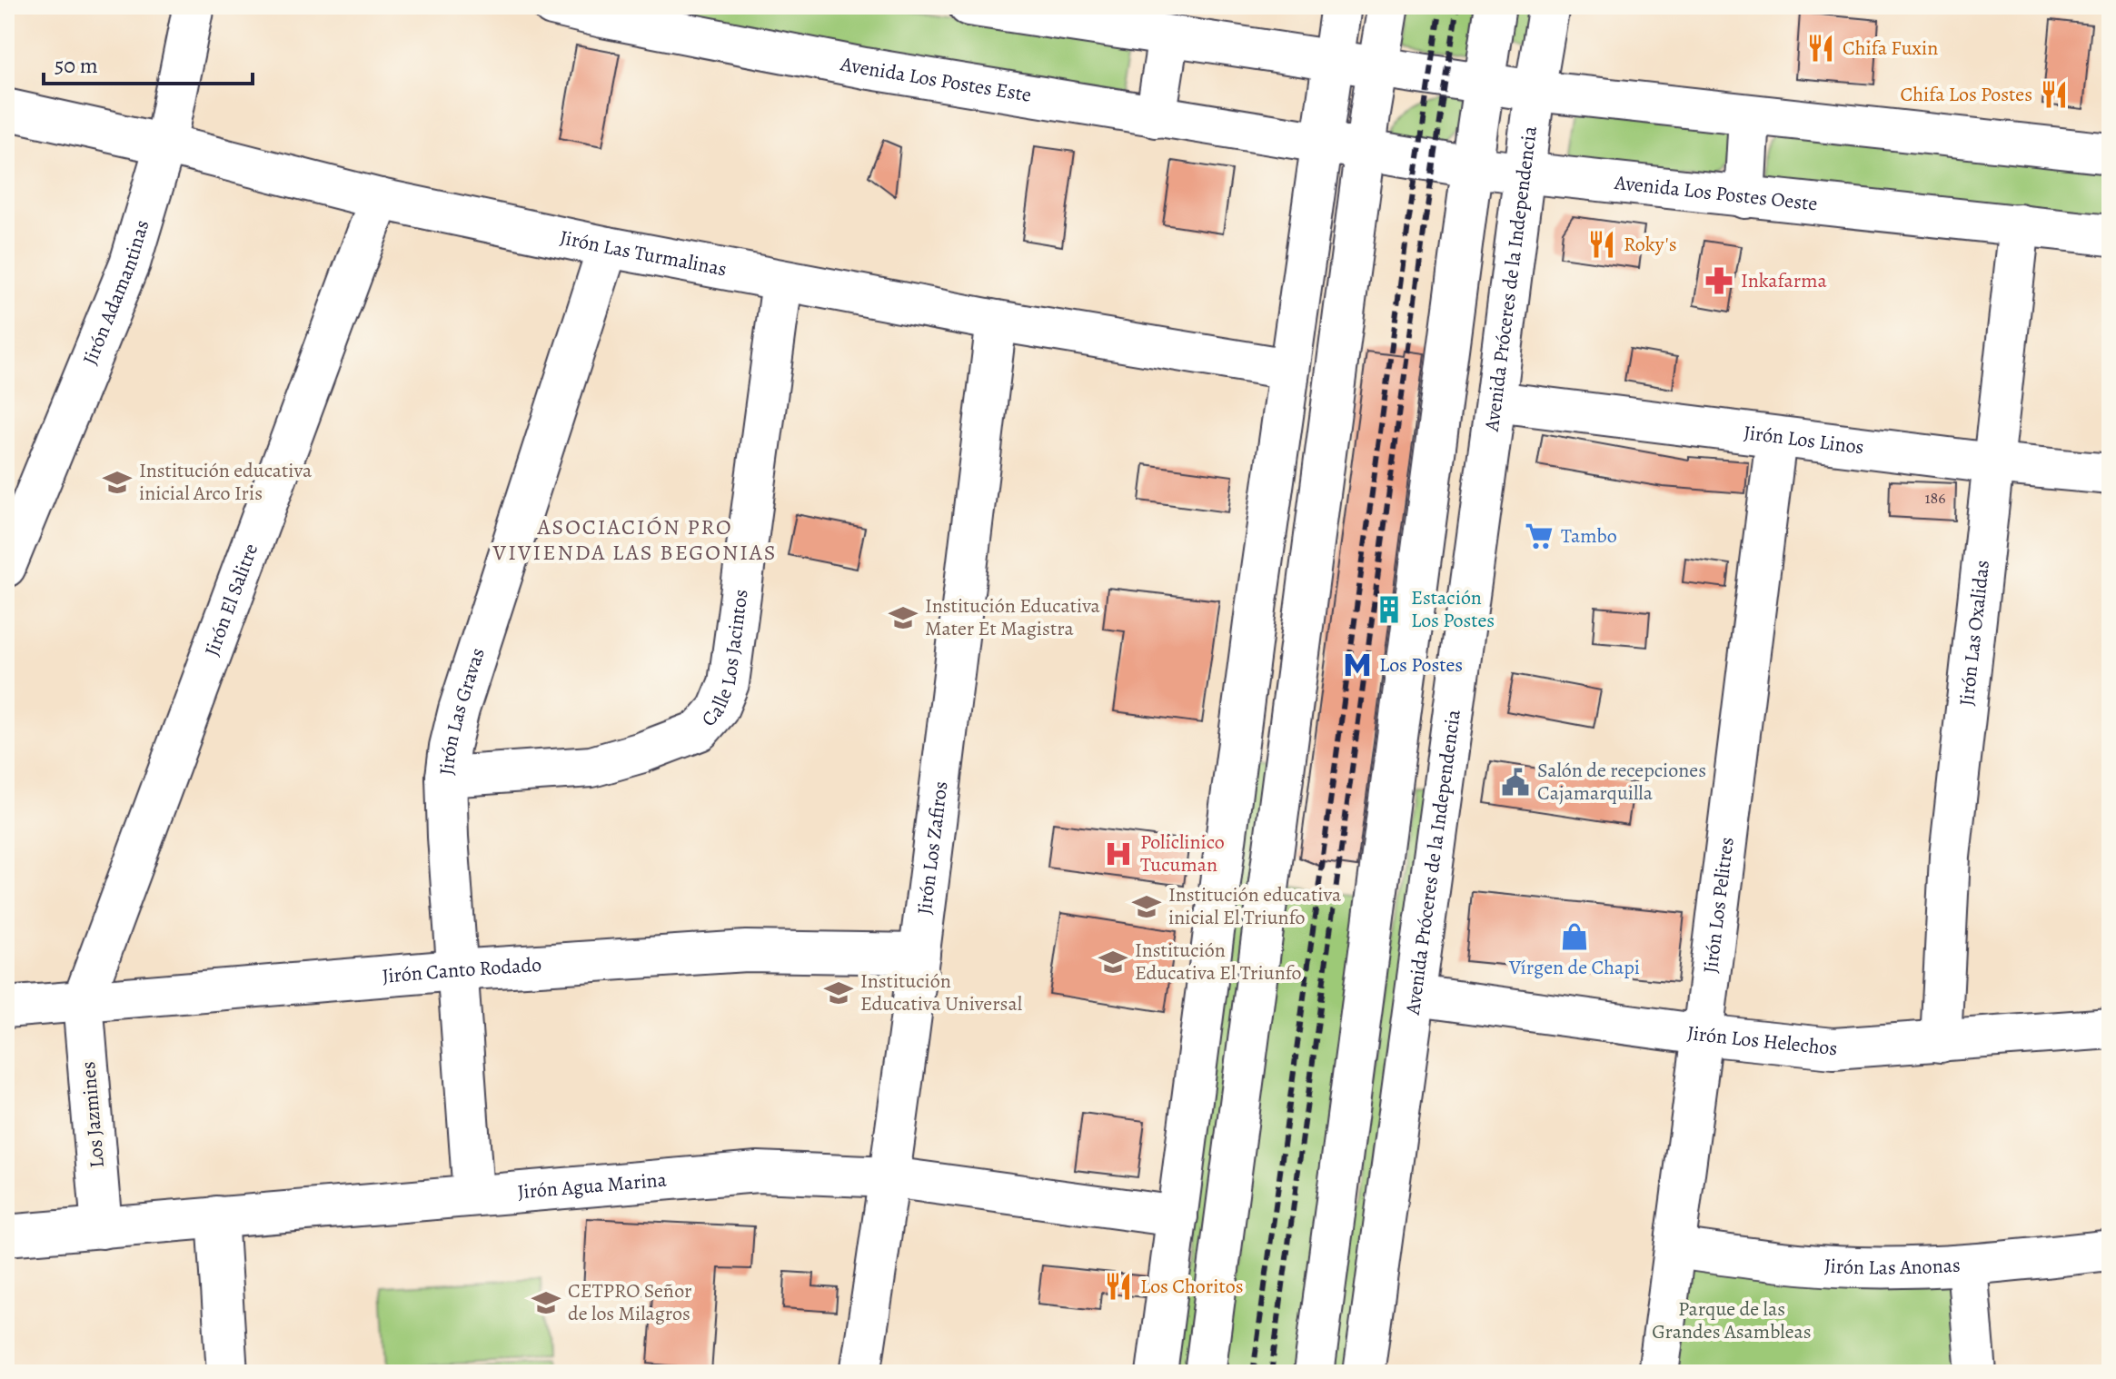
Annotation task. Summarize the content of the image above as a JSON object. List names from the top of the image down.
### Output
{
  "streets": {
    "street": [
      "Avenida Los Postes Este",
      "Avenida Los Postes Oeste",
      "Jirón Las Turmalinas",
      "Avenida Próceres de la Independencia",
      "Jirón Adamantinas",
      "Jirón Los Linos",
      "Jirón El Salitre",
      "Jirón Las Oxalidas",
      "Calle Los Jacintos",
      "Jirón Las Gravas",
      "Jirón Los Zafiros",
      "Jirón Los Pelitres",
      "Jirón Canto Rodado",
      "Jirón Los Helechos",
      "Los Jazmines",
      "Jirón Agua Marina",
      "Jirón Las Anonas"
    ]
  },
  "crossings": [
    ["Avenida Los Postes Este", "Avenida Los Postes Oeste"],
    ["Avenida Los Postes Oeste", "Avenida Próceres de la Independencia"],
    ["Avenida Los Postes Oeste", "Jirón Las Oxalidas"],
    ["Jirón Las Turmalinas", "Jirón Adamantinas"],
    ["Jirón Las Turmalinas", "Jirón El Salitre"],
    ["Jirón Las Turmalinas", "Calle Los Jacintos"],
    ["Jirón Las Turmalinas", "Jirón Las Gravas"],
    ["Jirón Las Turmalinas", "Jirón Los Zafiros"],
    ["Avenida Próceres de la Independencia", "Jirón Los Linos"],
    ["Avenida Próceres de la Independencia", "Jirón Los Helechos"],
    ["Jirón Los Linos", "Jirón Las Oxalidas"],
    ["Jirón Los Linos", "Jirón Los Pelitres"],
    ["Jirón El Salitre", "Jirón Canto Rodado"],
    ["Jirón El Salitre", "Los Jazmines"],
    ["Jirón Las Oxalidas", "Jirón Los Helechos"],
    ["Calle Los Jacintos", "Jirón Las Gravas"],
    ["Jirón Las Gravas", "Jirón Canto Rodado"],
    ["Jirón Las Gravas", "Jirón Agua Marina"],
    ["Jirón Los Zafiros", "Jirón Canto Rodado"],
    ["Jirón Los Zafiros", "Jirón Agua Marina"],
    ["Jirón Los Pelitres", "Jirón Los Helechos"],
    ["Jirón Los Pelitres", "Jirón Las Anonas"],
    ["Jirón Canto Rodado", "Los Jazmines"],
    ["Los Jazmines", "Jirón Agua Marina"]
  ],
  "districts": ["ASOCIACIÓN PRO VIVIENDA LAS BEGONIAS"],
  "parks": ["Parque de las Grandes Asambleas"],
  "places": {
    "restaurant": [
      "Chifa Fuxin",
      "Chifa Los Postes",
      "Roky's",
      "Los Choritos"
    ],
    "pharmacy": ["Inkafarma"],
    "school or university": [
      "Institución educativa inicial Arco Iris",
      "Institución Educativa Mater Et Magistra",
      "Institución educativa inicial El Triunfo",
      "Institución Educativa El Triunfo",
      "Institución Educativa Universal",
      "CETPRO Señor de los Milagros"
    ],
    "supermarket": ["Tambo"],
    "building": ["Estación Los Postes"],
    "metro station": ["Los Postes"],
    "public building": ["Salón de recepciones Cajamarquilla"],
    "hospital": ["Policlinico Tucuman"],
    "shop": ["Vírgen de Chapi"]
  },
  "house_numbers": ["186"],
  "scale_bar": "50 m"
}
